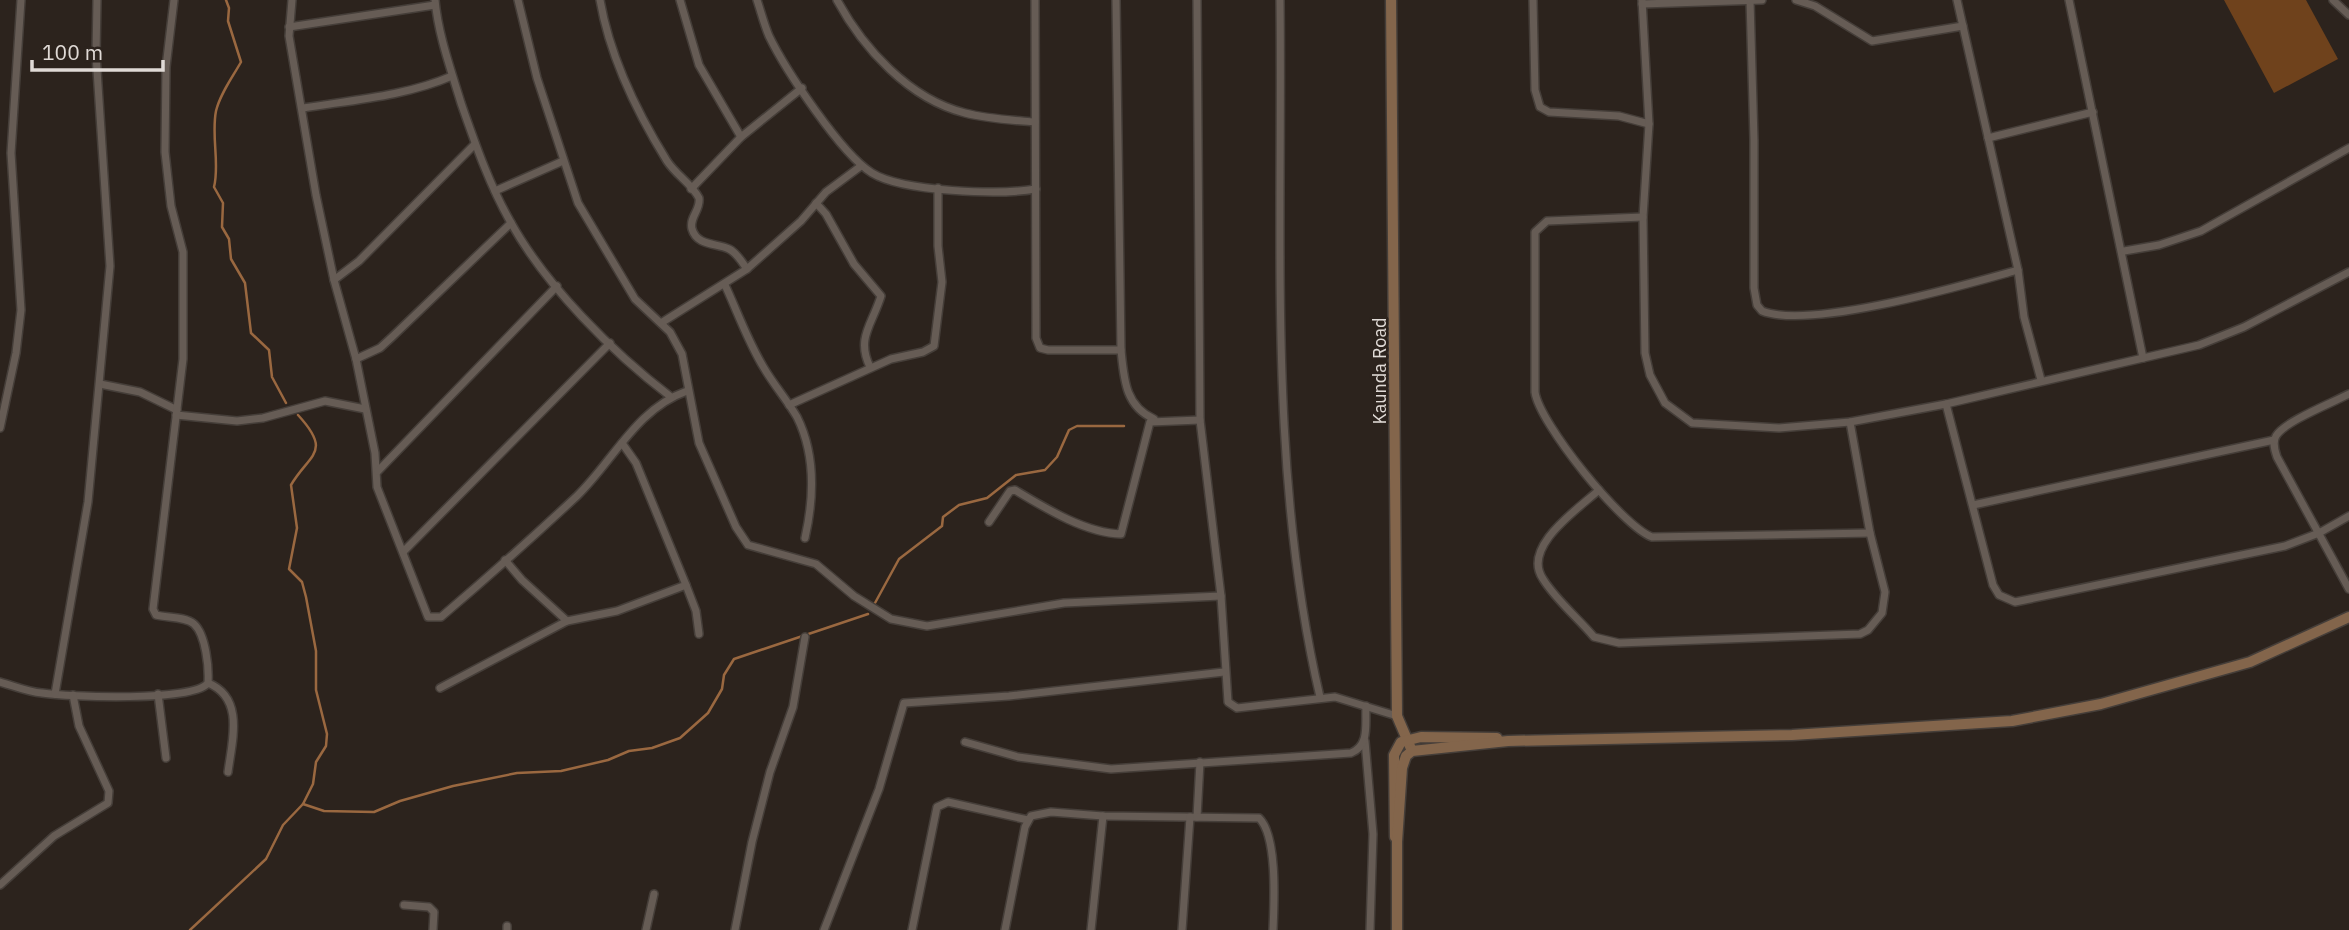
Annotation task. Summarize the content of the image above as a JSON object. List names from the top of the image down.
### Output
{
  "streets": {
    "main road": ["Kaunda Road"]
  },
  "scale_bar": "100 m"
}
